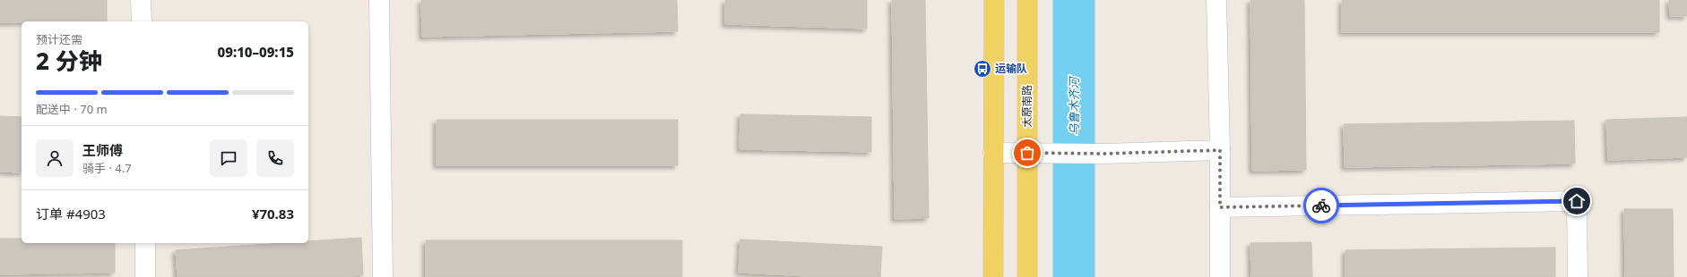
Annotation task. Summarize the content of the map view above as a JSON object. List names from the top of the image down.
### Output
{
  "streets": {
    "main road": ["太原南路"]
  },
  "water": ["乌鲁木齐河"],
  "places": {
    "bus stop": ["运输队"]
  },
  "page": {
    "heading": ["2 分钟", "预计还需", "09:10–09:15"],
    "panel": [
      "王师傅",
      "骑手 · 4.7",
      "订单 #4903",
      "¥70.83"
    ],
    "bar": "配送中 · 70 m"
  }
}
